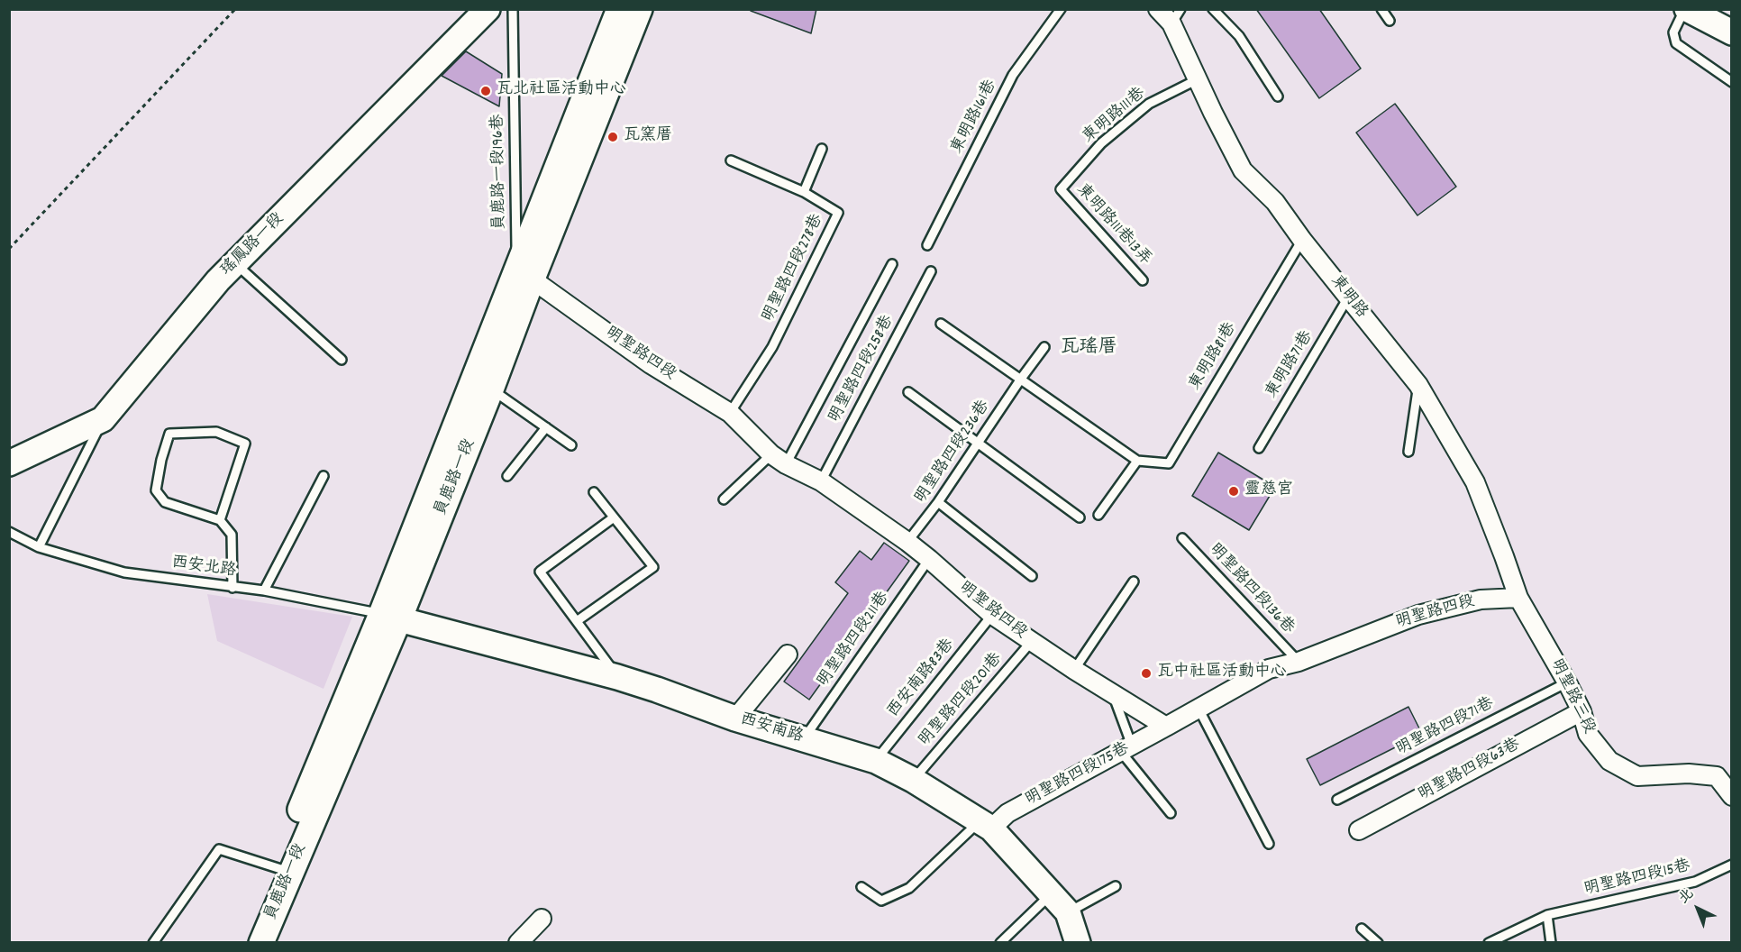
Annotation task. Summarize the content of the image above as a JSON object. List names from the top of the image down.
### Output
{
  "streets": {
    "main road": ["瑤鳳路一段", "員鹿路一段", "西安南路"],
    "street": [
      "東明路",
      "明聖路四段",
      "明聖路三段",
      "明聖路四段63巷",
      "明聖路四段175巷"
    ],
    "lane": [
      "東明路111巷",
      "東明路161巷",
      "員鹿路一段196巷",
      "東明路111巷13弄",
      "明聖路四段278巷",
      "東明路81巷",
      "東明路71巷",
      "明聖路四段258巷",
      "明聖路四段236巷",
      "西安北路",
      "明聖路四段136巷",
      "明聖路四段211巷",
      "西安南路83巷",
      "明聖路四段201巷",
      "明聖路四段71巷",
      "明聖路四段15巷"
    ]
  },
  "crossings": [
    ["東明路111巷", "東明路111巷13弄"],
    ["東明路111巷", "東明路"],
    ["員鹿路一段196巷", "明聖路四段"],
    ["員鹿路一段196巷", "員鹿路一段"],
    ["明聖路四段278巷", "明聖路四段"],
    ["東明路", "明聖路四段"],
    ["東明路", "東明路81巷"],
    ["東明路", "東明路71巷"],
    ["東明路", "明聖路三段"],
    ["明聖路四段", "明聖路四段258巷"],
    ["明聖路四段", "明聖路四段236巷"],
    ["明聖路四段", "員鹿路一段"],
    ["明聖路四段", "明聖路四段136巷"],
    ["明聖路四段", "明聖路四段211巷"],
    ["明聖路四段", "西安南路83巷"],
    ["明聖路四段", "明聖路三段"],
    ["明聖路四段", "明聖路四段201巷"],
    ["明聖路四段", "明聖路四段175巷"],
    ["員鹿路一段", "西安北路"],
    ["員鹿路一段", "西安南路"],
    ["西安北路", "西安南路"],
    ["明聖路四段211巷", "西安南路"],
    ["西安南路83巷", "西安南路"],
    ["明聖路三段", "明聖路四段71巷"],
    ["明聖路三段", "明聖路四段63巷"],
    ["明聖路四段201巷", "西安南路"],
    ["西安南路", "明聖路四段175巷"]
  ],
  "districts": ["瓦瑤厝"],
  "places": [
    "瓦北社區活動中心",
    "瓦窯厝",
    "靈慈宮",
    "瓦中社區活動中心"
  ],
  "north": "top left"
}
